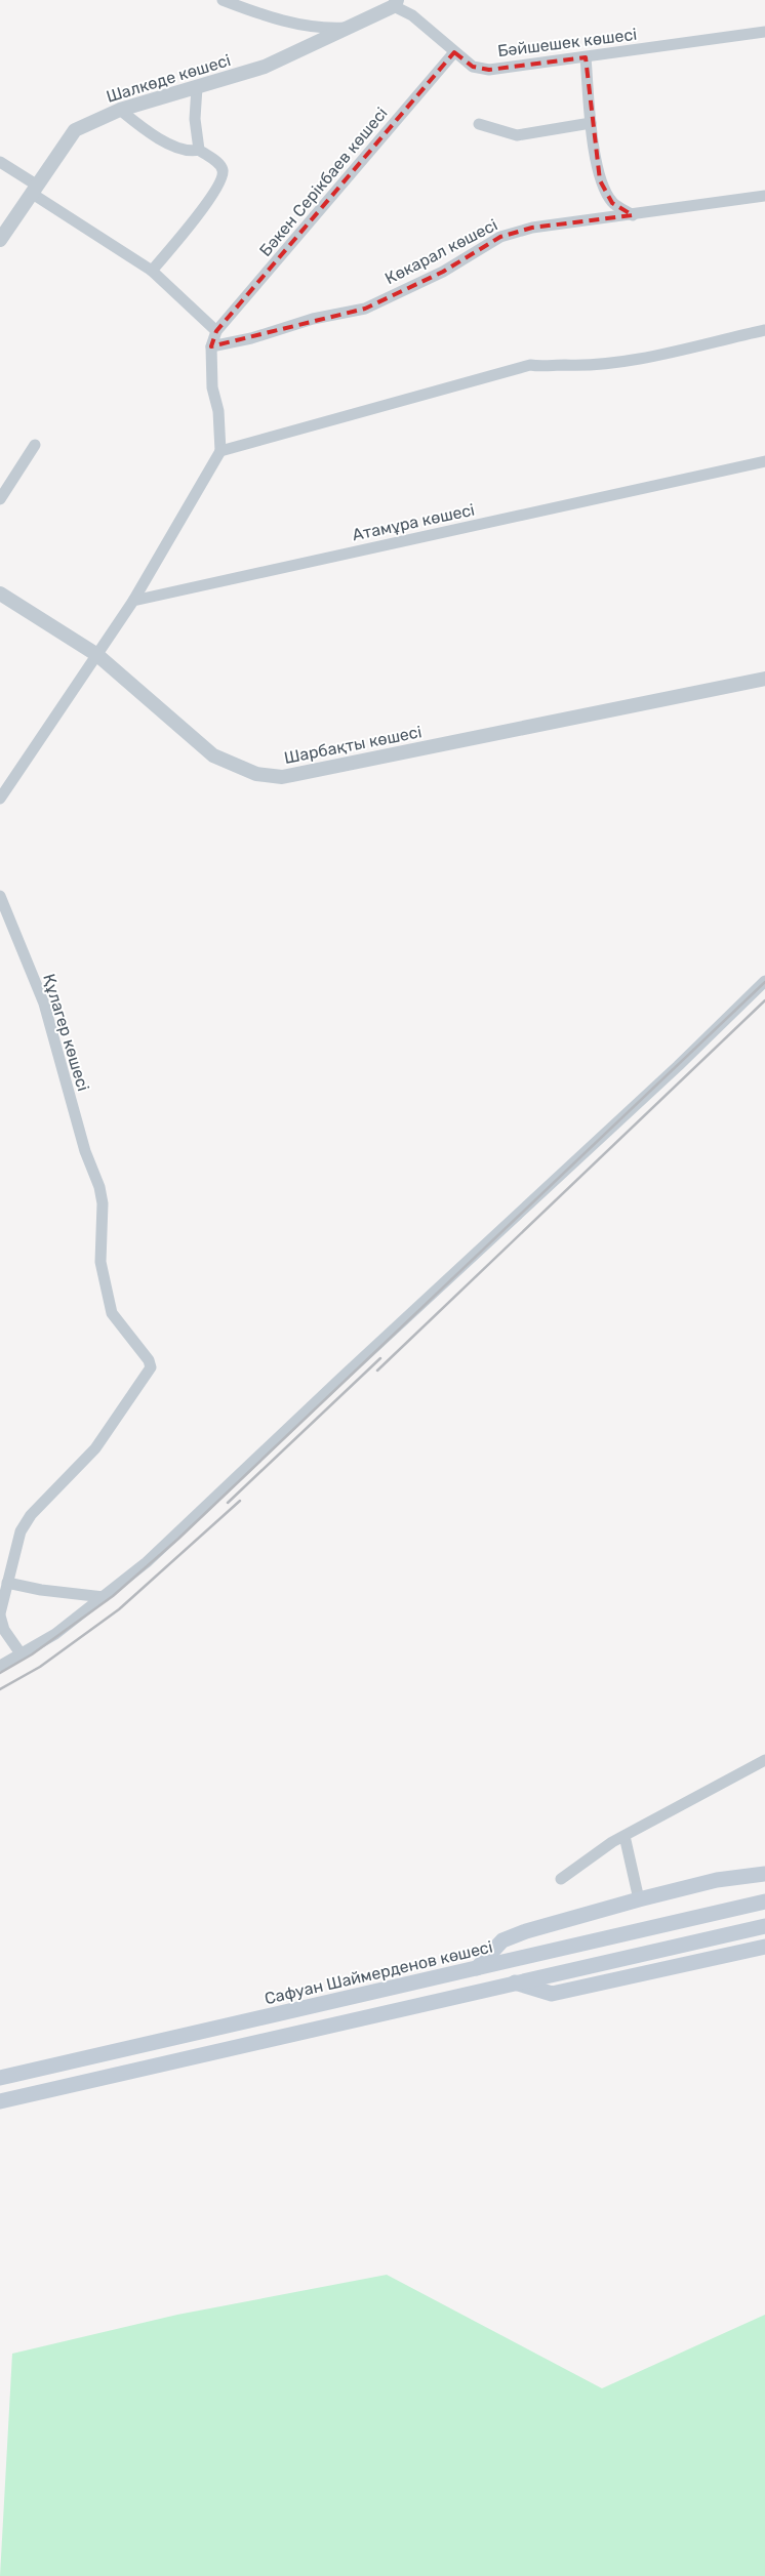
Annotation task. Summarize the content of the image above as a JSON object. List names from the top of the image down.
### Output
{
  "streets": {
    "main road": ["Сафуан Шаймерденов көшесі"],
    "street": [
      "Бәйшешек көшесі",
      "Шалкөде көшесі",
      "Бәкен Серікбаев көшесі",
      "Көкарал көшесі",
      "Атамұра көшесі",
      "Шарбақты көшесі",
      "Құлагер көшесі"
    ]
  },
  "crossings": [
    ["Бәйшешек көшесі", "Шалкөде көшесі"],
    ["Бәйшешек көшесі", "Бәкен Серікбаев көшесі"]
  ]
}
